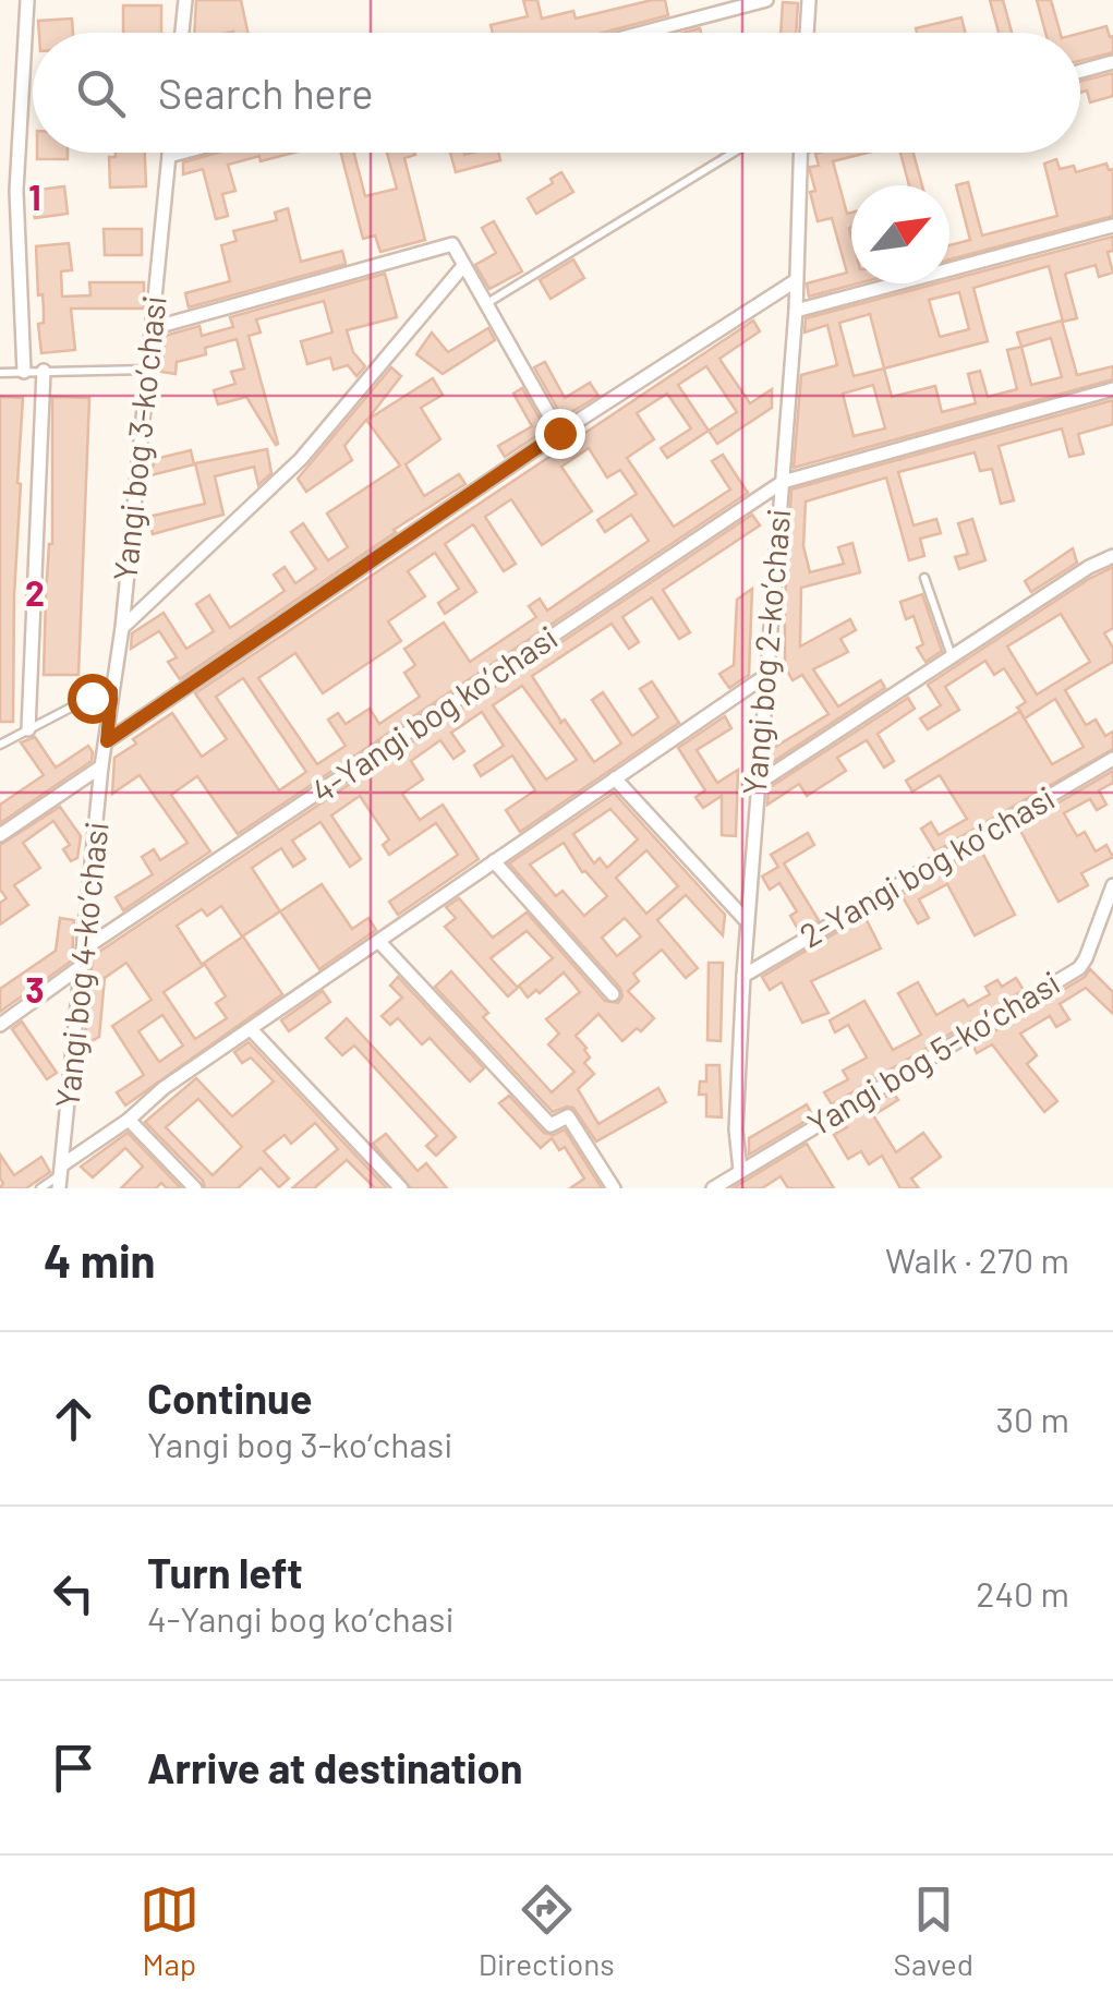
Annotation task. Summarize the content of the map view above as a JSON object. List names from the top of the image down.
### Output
{
  "streets": {
    "street": [
      "Yangi bog 3-koʼchasi",
      "Yangi bog 2-koʼchasi",
      "4-Yangi bog koʼchasi",
      "2-Yangi bog koʼchasi",
      "Yangi bog 4-koʼchasi",
      "Yangi bog 5-koʼchasi"
    ]
  },
  "crossings": [
    ["Yangi bog 3-koʼchasi", "Yangi bog 4-koʼchasi"],
    ["Yangi bog 2-koʼchasi", "4-Yangi bog koʼchasi"],
    ["Yangi bog 2-koʼchasi", "2-Yangi bog koʼchasi"],
    ["Yangi bog 2-koʼchasi", "Yangi bog 5-koʼchasi"],
    ["4-Yangi bog koʼchasi", "Yangi bog 4-koʼchasi"]
  ],
  "north": "top right",
  "page": {
    "search": "Search here",
    "heading": ["4 min", "Walk · 270 m"],
    "list": [
      ["Continue", "Yangi bog 3-koʼchasi", "30 m"],
      ["Turn left", "4-Yangi bog koʼchasi", "240 m"],
      "Arrive at destination"
    ],
    "nav": ["Map", "Directions", "Saved"]
  },
  "grid": {
    "rows": ["1", "2", "3"]
  }
}
